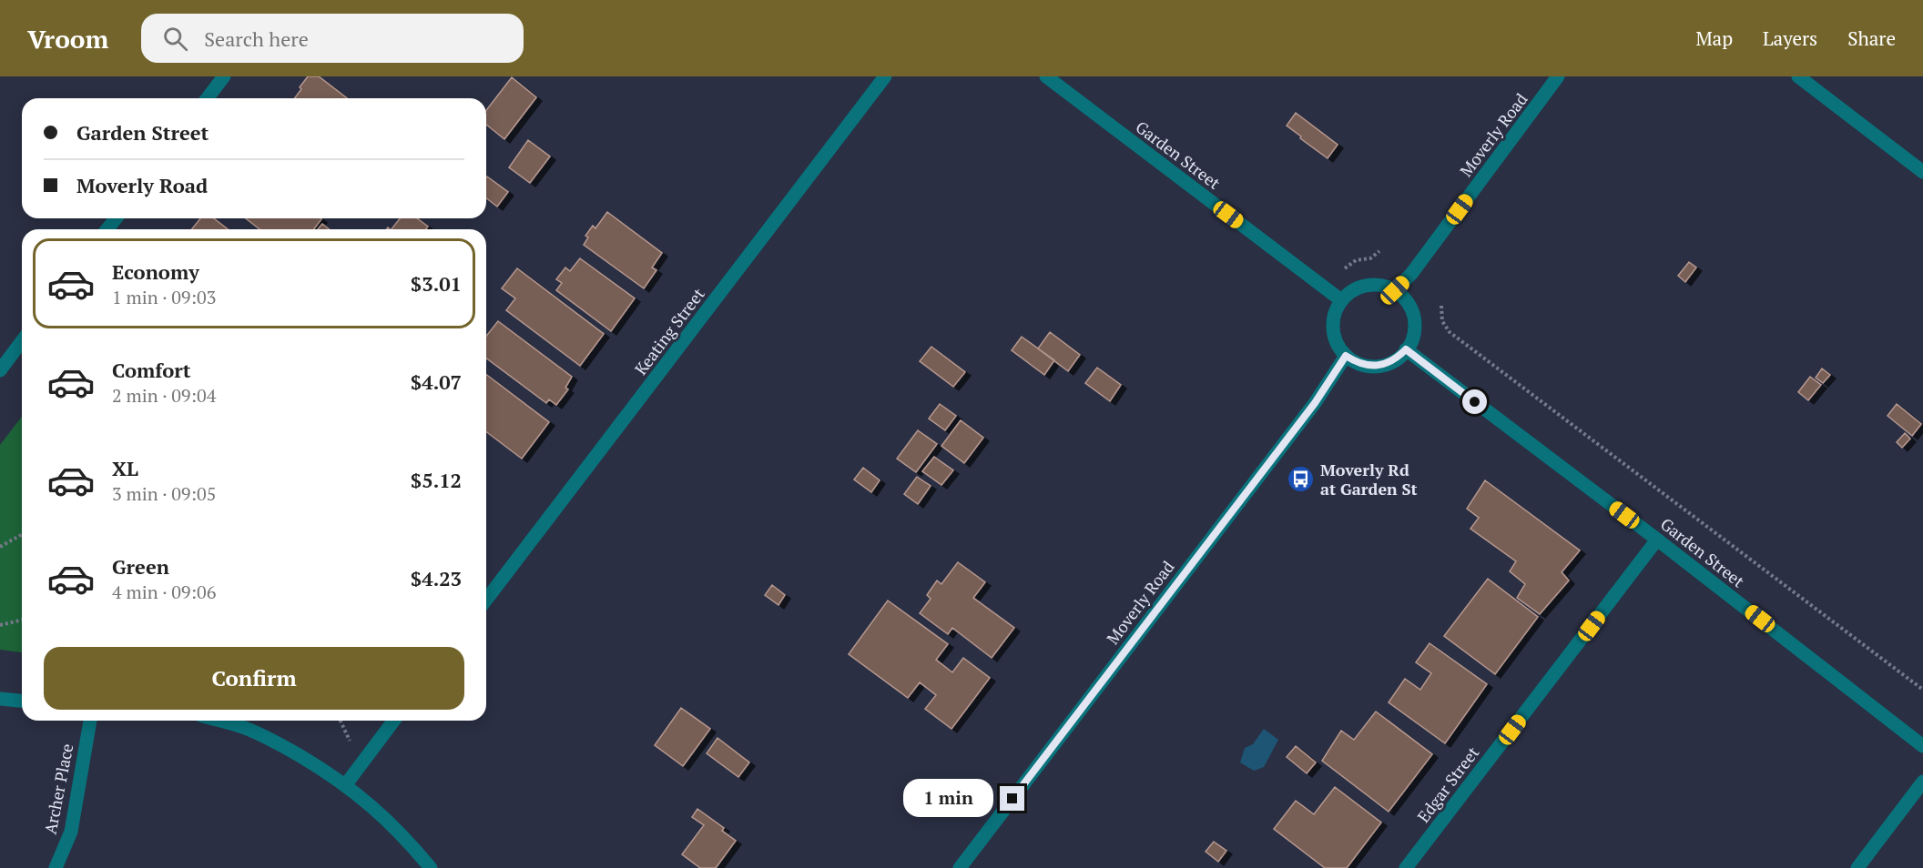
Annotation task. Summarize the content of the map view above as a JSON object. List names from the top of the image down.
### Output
{
  "streets": {
    "street": [
      "Moverly Road",
      "Garden Street",
      "Keating Street",
      "Edgar Street",
      "Archer Place"
    ]
  },
  "crossings": [
    ["Moverly Road", "Garden Street"],
    ["Garden Street", "Edgar Street"]
  ],
  "places": {
    "bus stop": ["Moverly Rd at Garden St"]
  },
  "page": {
    "header": "Vroom",
    "search": "Search here",
    "nav": ["Map", "Layers", "Share"],
    "banner": ["Garden Street", "Moverly Road"],
    "list": [
      {
        "name": "Economy",
        "note": "1 min · 09:03",
        "value": "$3.01"
      },
      {
        "name": "Comfort",
        "note": "2 min · 09:04",
        "value": "$4.07"
      },
      {
        "name": "XL",
        "note": "3 min · 09:05",
        "value": "$5.12"
      },
      {
        "name": "Green",
        "note": "4 min · 09:06",
        "value": "$4.23"
      }
    ],
    "buttons": "Confirm",
    "bubble": "1 min"
  }
}
